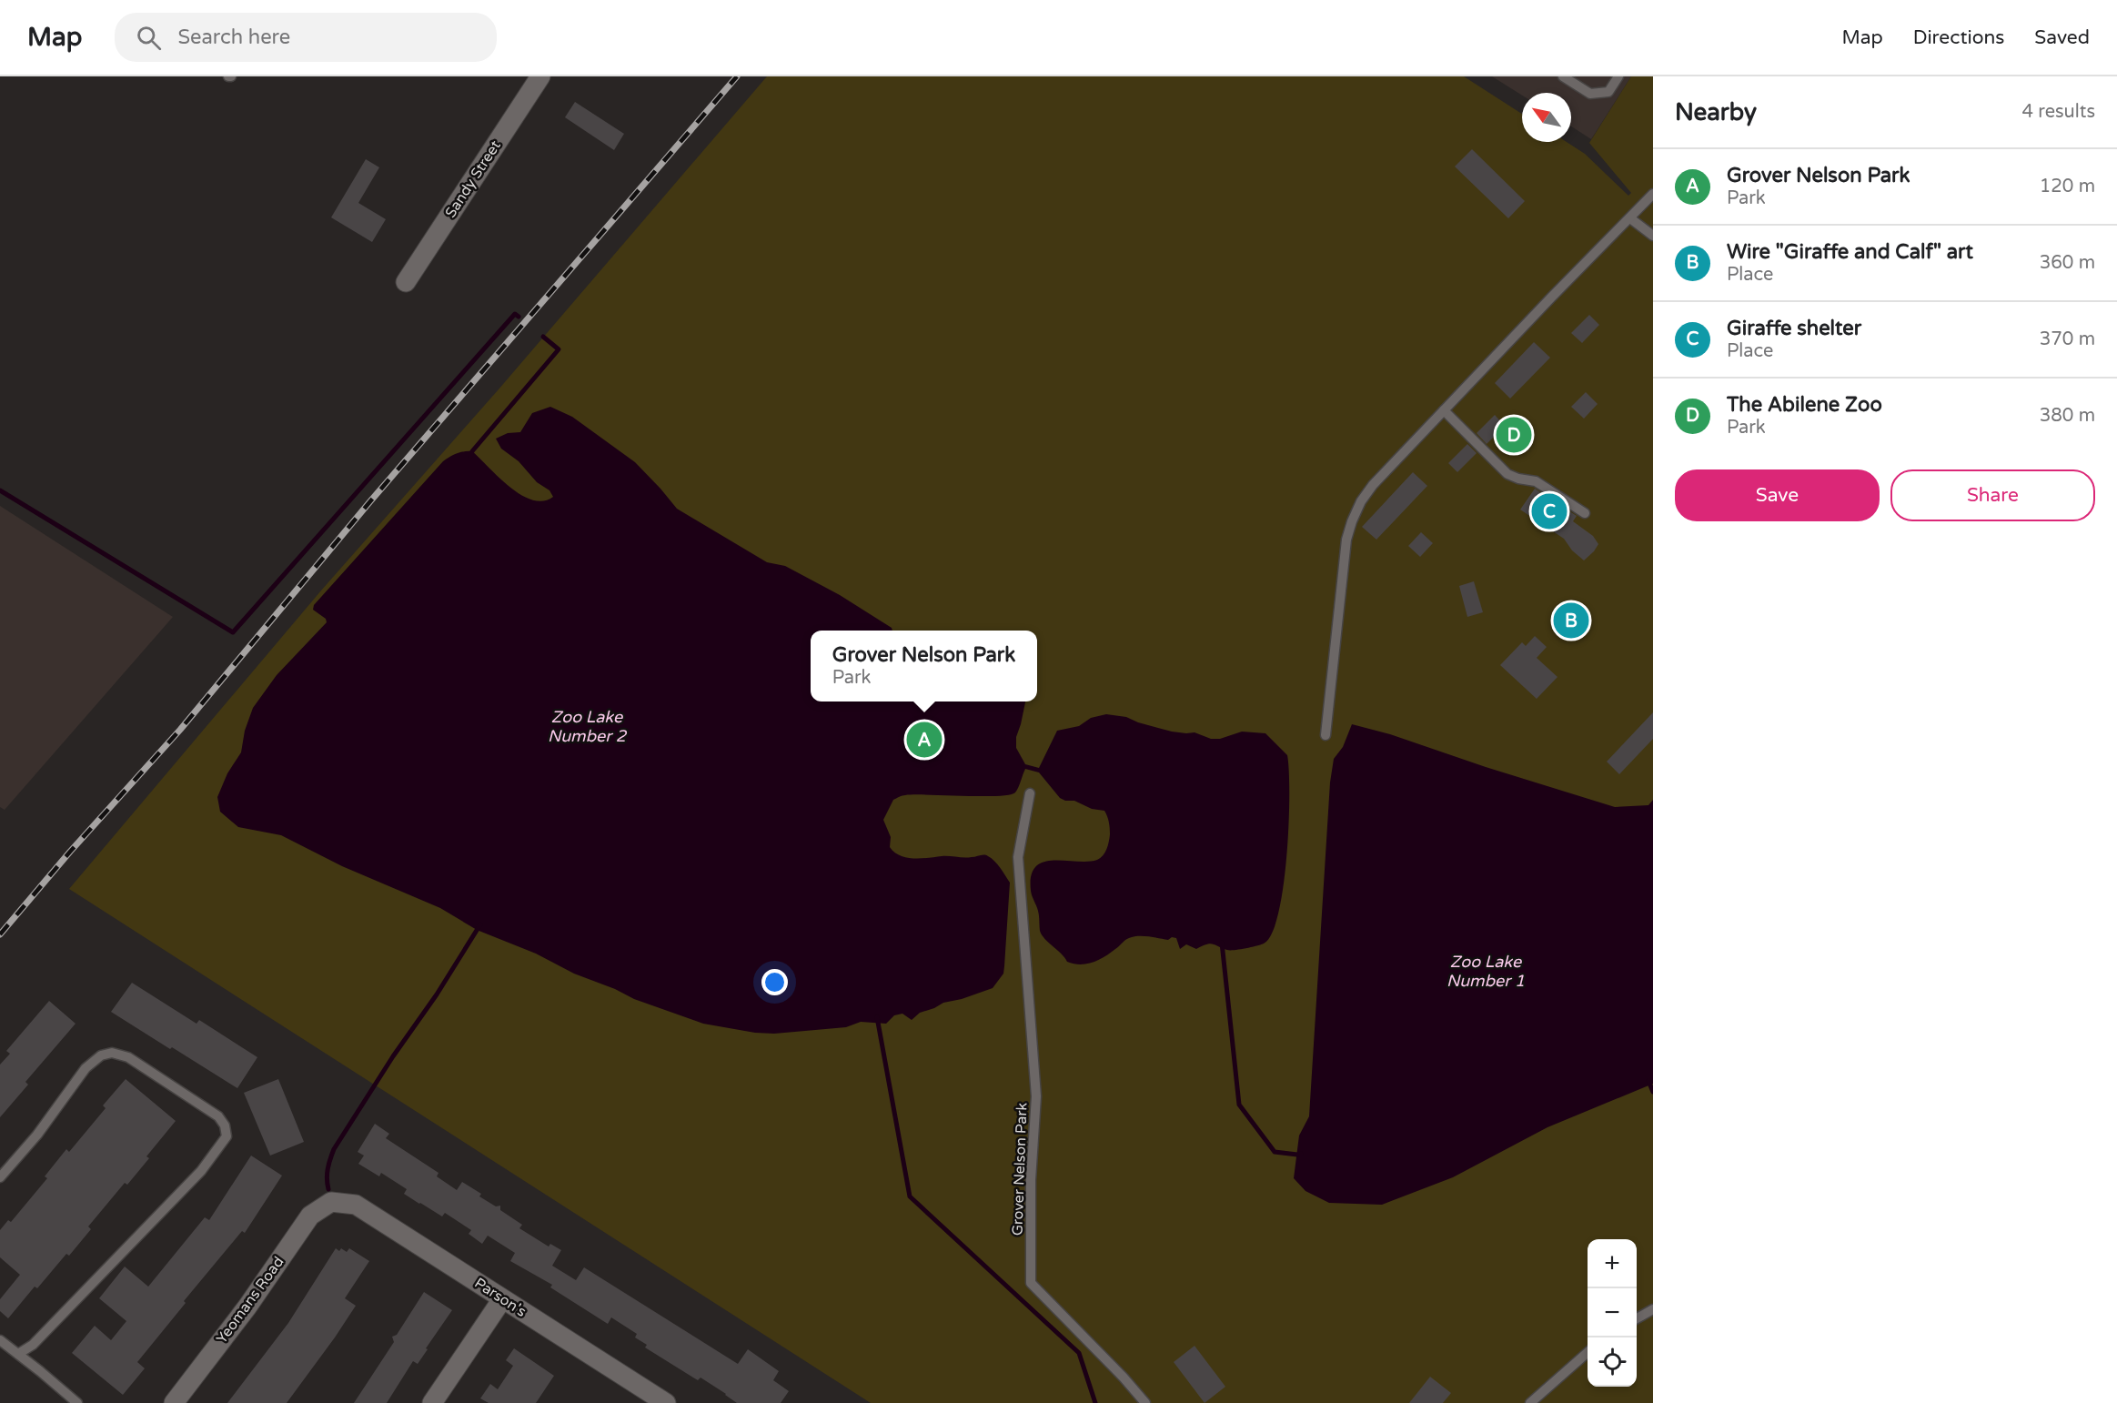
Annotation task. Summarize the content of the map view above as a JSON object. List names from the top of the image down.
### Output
{
  "streets": {
    "street": ["Sandy Street", "Parson's", "Yeomans Road"],
    "lane": ["Grover Nelson Park"]
  },
  "crossings": [
    ["Parson's", "Yeomans Road"]
  ],
  "water": ["Zoo Lake Number 2", "Zoo Lake Number 1"],
  "north": "top left",
  "page": {
    "header": "Map",
    "search": "Search here",
    "nav": ["Map", "Directions", "Saved"],
    "heading": ["Nearby", "4 results"],
    "list": [
      {
        "mark": "A",
        "name": "Grover Nelson Park",
        "note": "Park",
        "value": "120 m"
      },
      {
        "mark": "B",
        "name": "Wire \"Giraffe and Calf\" art",
        "note": "Place",
        "value": "360 m"
      },
      {
        "mark": "C",
        "name": "Giraffe shelter",
        "note": "Place",
        "value": "370 m"
      },
      {
        "mark": "D",
        "name": "The Abilene Zoo",
        "note": "Park",
        "value": "380 m"
      }
    ],
    "pins": [
      "D",
      "C",
      "B",
      "A"
    ],
    "buttons": ["Save", "Share"],
    "popup": ["Grover Nelson Park", "Park"],
    "map_buttons": ["+", "−"]
  }
}
